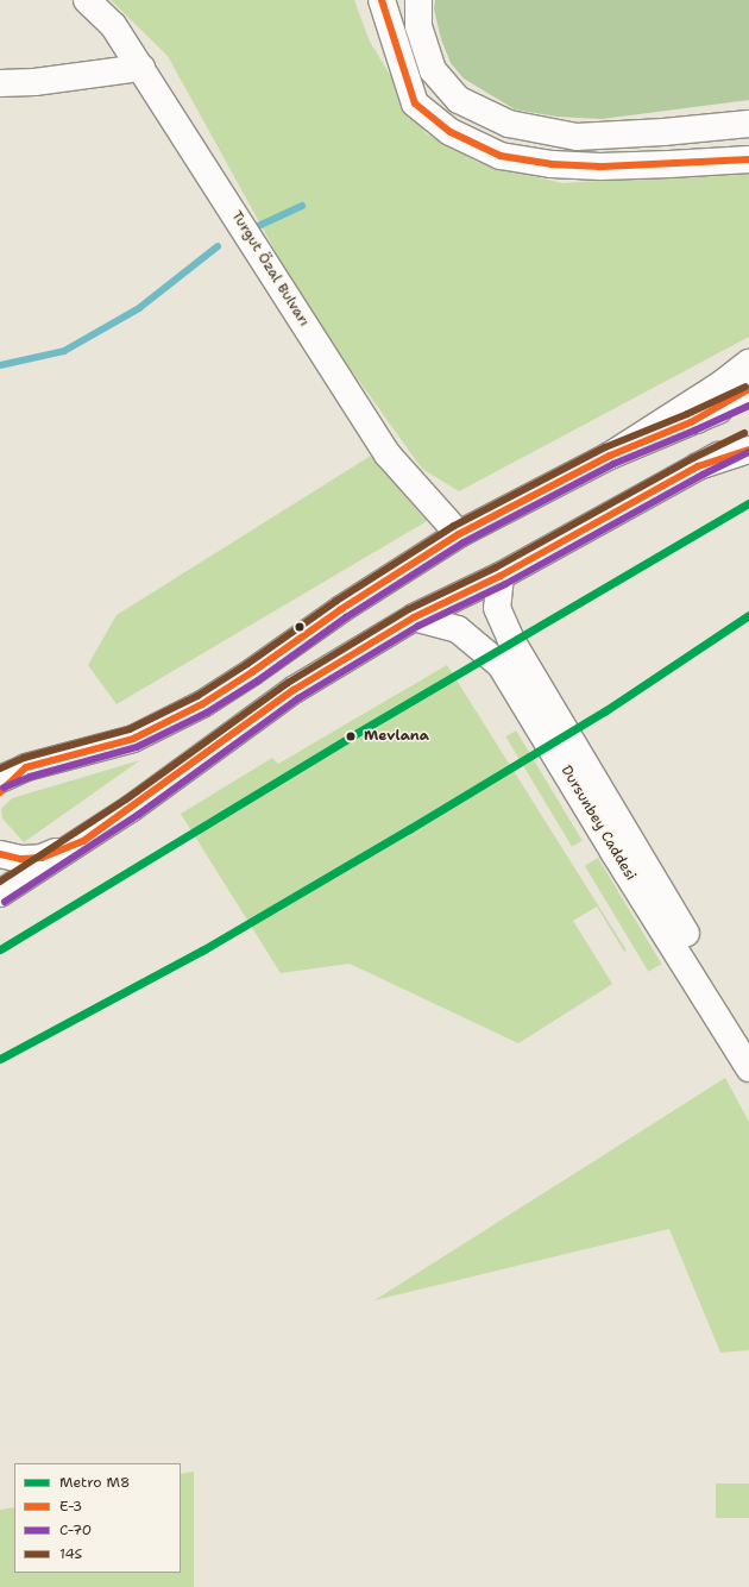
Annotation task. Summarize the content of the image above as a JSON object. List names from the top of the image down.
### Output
{
  "streets": {
    "main road": ["Turgut Özal Bulvarı", "Dursunbey Caddesi"]
  },
  "places": ["Mevlana"],
  "lines": [
    "transit line E-3",
    "transit line 14S",
    "transit line C-70",
    "metro line M8"
  ],
  "legend": [
    "Metro M8",
    "E-3",
    "C-70",
    "14S"
  ]
}
